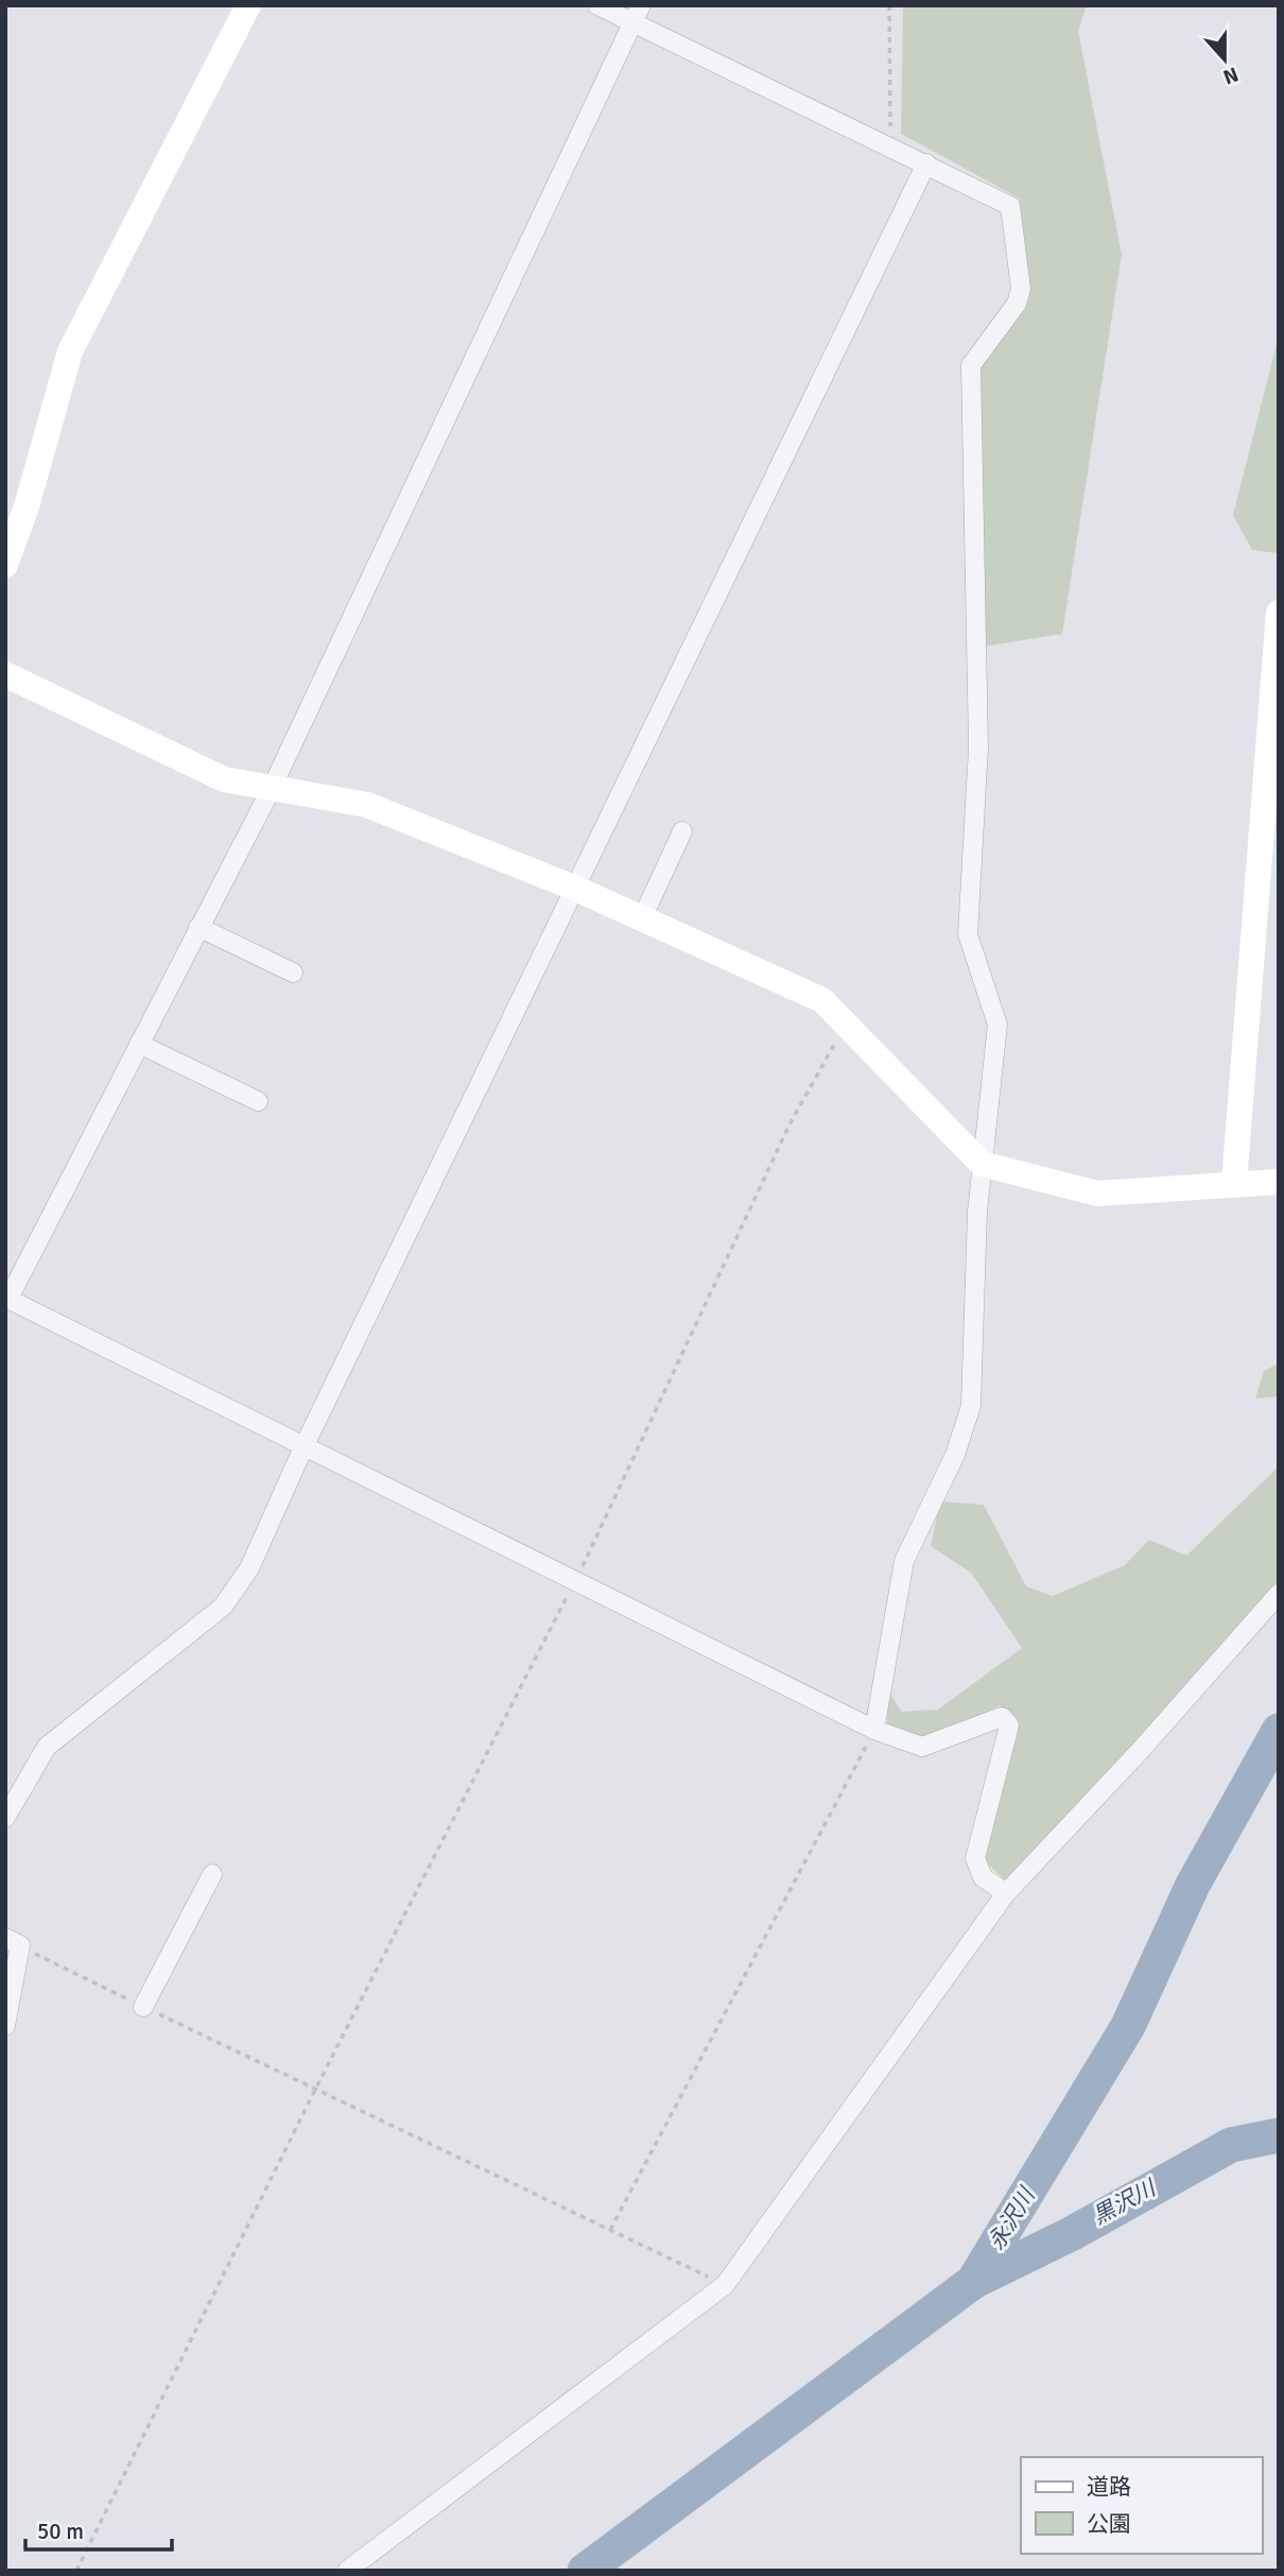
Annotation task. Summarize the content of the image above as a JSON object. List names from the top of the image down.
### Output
{
  "water": ["黒沢川", "永沢川"],
  "legend": ["道路", "公園"],
  "scale_bar": "50 m",
  "north": "bottom"
}
